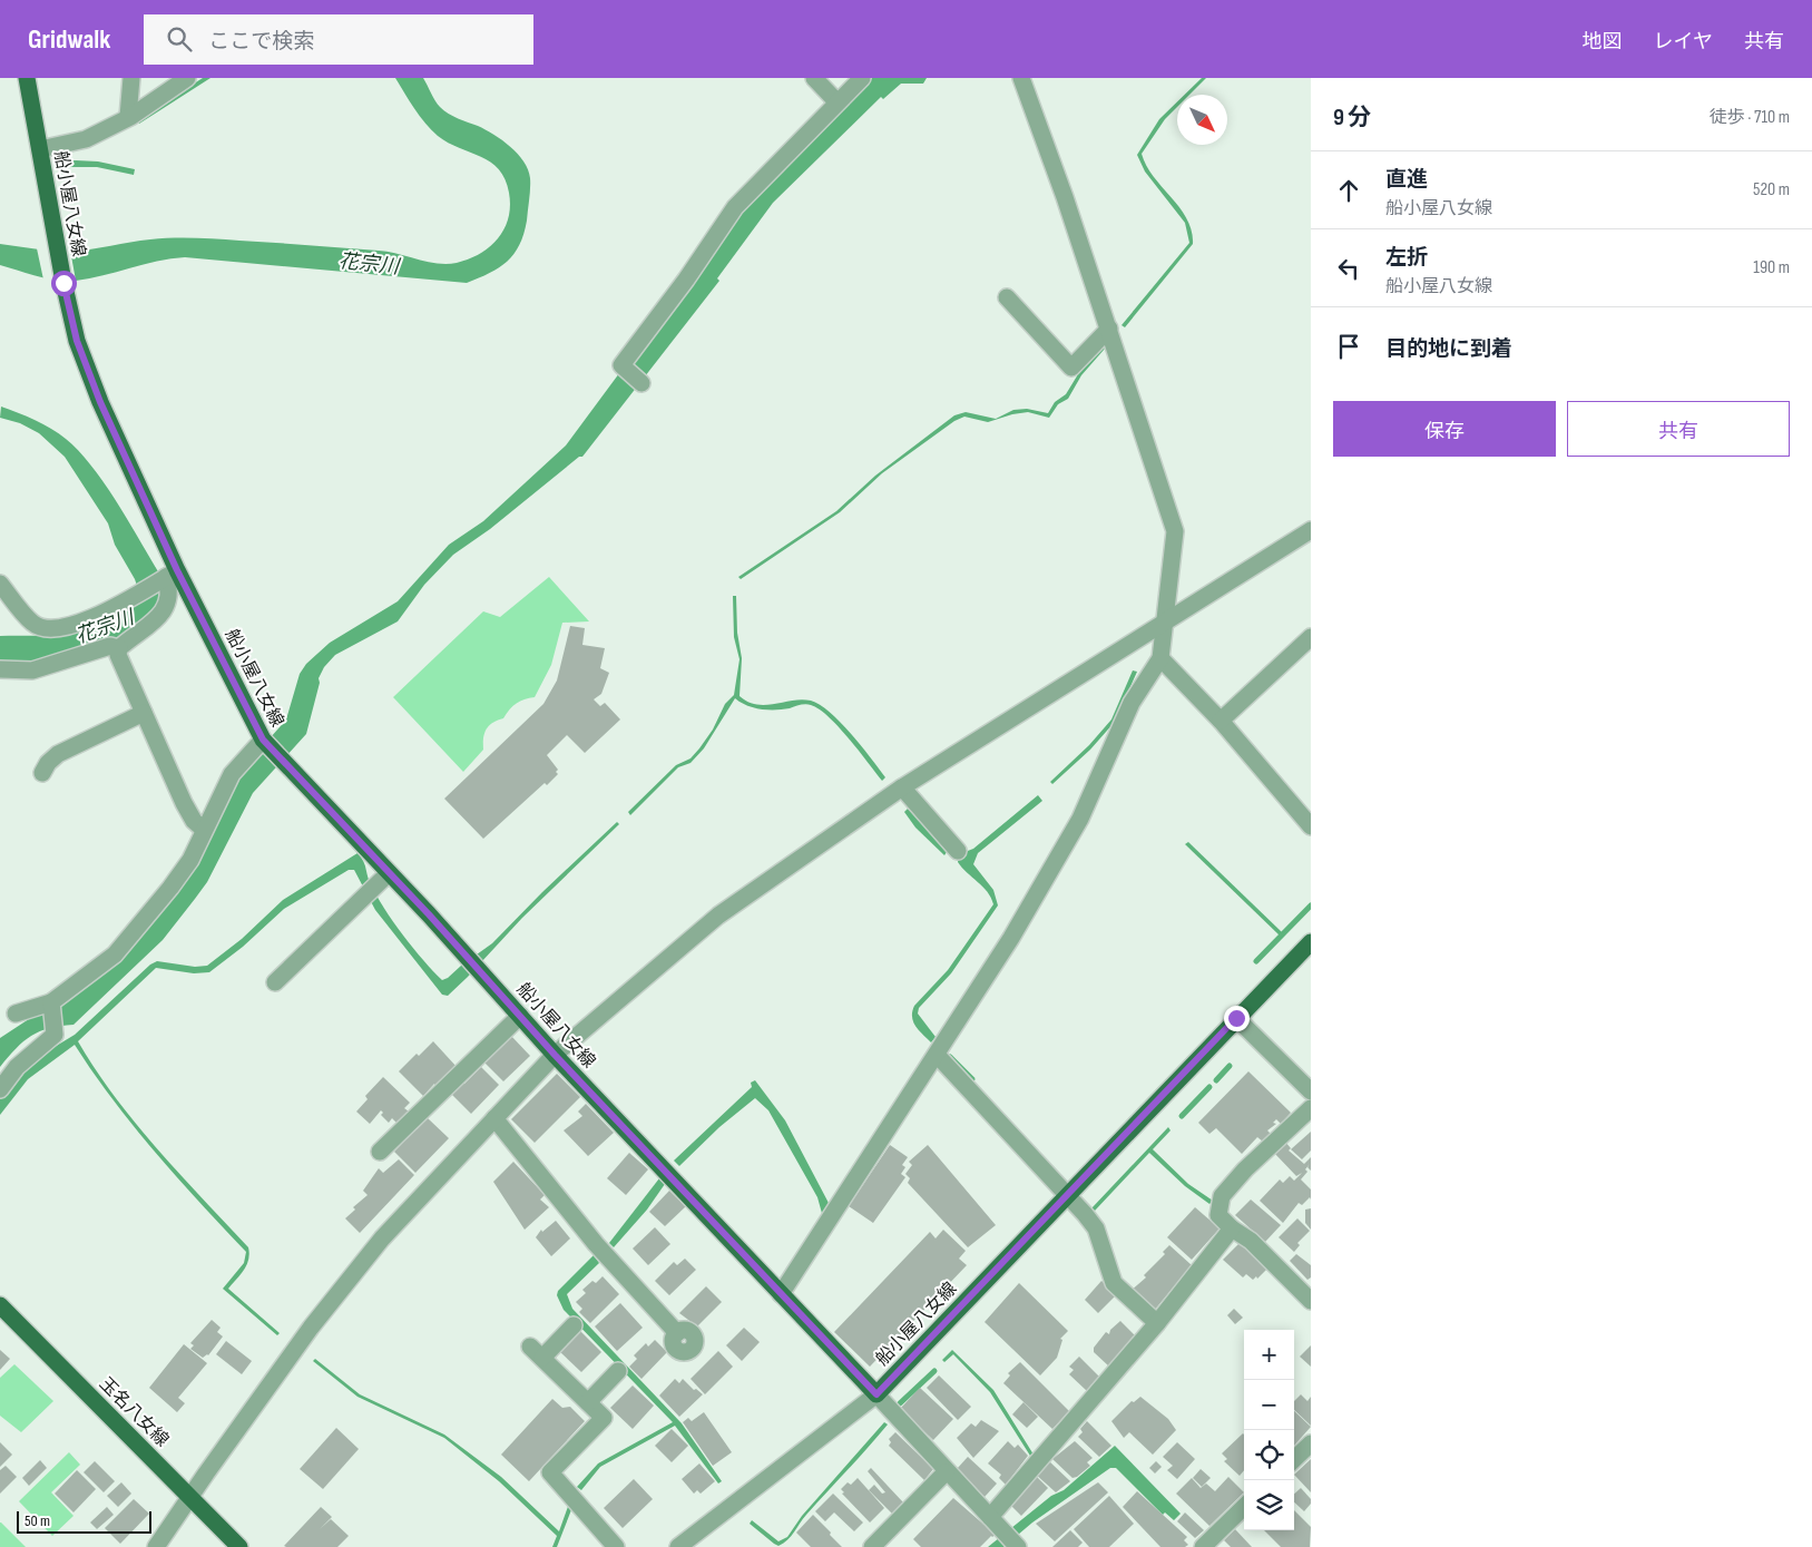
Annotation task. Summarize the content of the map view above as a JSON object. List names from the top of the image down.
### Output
{
  "streets": {
    "main road": ["船小屋八女線", "玉名八女線"]
  },
  "water": ["花宗川"],
  "scale_bar": "50 m",
  "north": "bottom right",
  "page": {
    "header": "Gridwalk",
    "search": "ここで検索",
    "nav": ["地図", "レイヤ", "共有"],
    "heading": ["9 分", "徒歩 · 710 m"],
    "list": [
      ["直進", "船小屋八女線", "520 m"],
      ["左折", "船小屋八女線", "190 m"],
      "目的地に到着"
    ],
    "buttons": ["保存", "共有"],
    "map_buttons": ["+", "−"],
    "scale": "50 m"
  }
}
